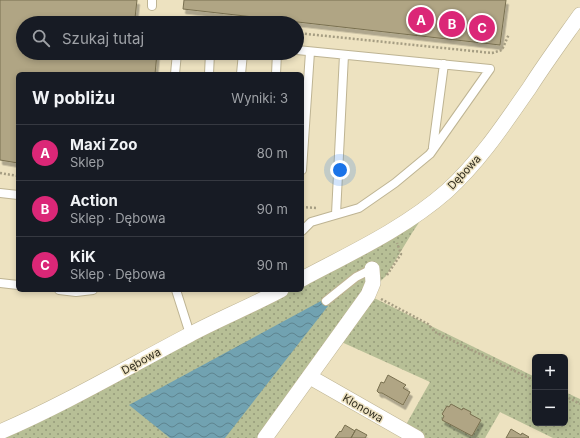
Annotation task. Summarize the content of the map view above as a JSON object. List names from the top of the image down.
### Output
{
  "streets": {
    "street": ["Dębowa", "Klonowa"]
  },
  "page": {
    "pins": ["A", "B", "C"],
    "search": "Szukaj tutaj",
    "heading": ["W pobliżu", "Wyniki: 3"],
    "list": [
      {
        "mark": "A",
        "name": "Maxi Zoo",
        "note": "Sklep",
        "value": "80 m"
      },
      {
        "mark": "B",
        "name": "Action",
        "note": "Sklep · Dębowa",
        "value": "90 m"
      },
      {
        "mark": "C",
        "name": "KiK",
        "note": "Sklep · Dębowa",
        "value": "90 m"
      }
    ],
    "map_buttons": ["+", "−"]
  }
}
